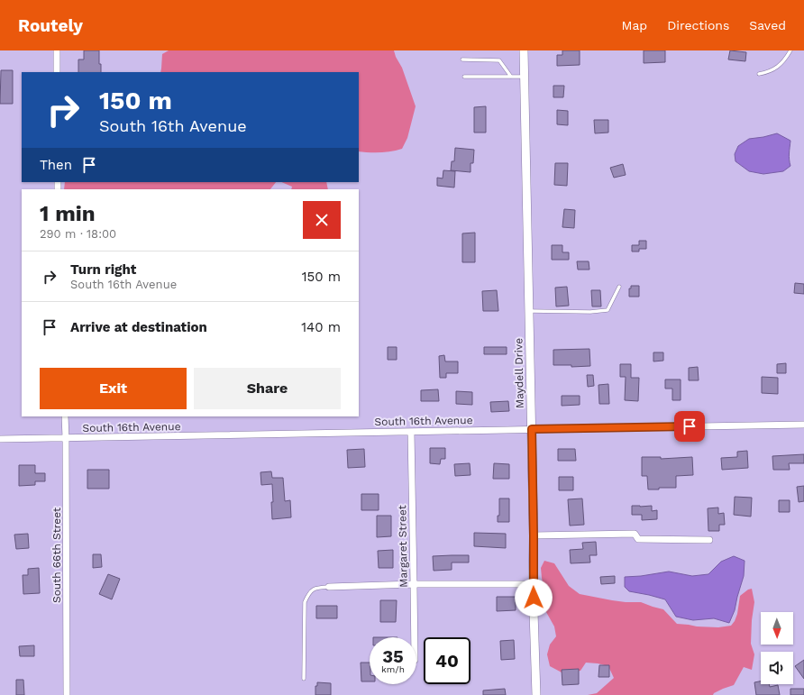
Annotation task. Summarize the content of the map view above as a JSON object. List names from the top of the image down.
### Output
{
  "streets": {
    "street": [
      "Maydell Drive",
      "South 16th Avenue",
      "Margaret Street",
      "South 66th Street"
    ]
  },
  "crossings": [
    ["Maydell Drive", "South 16th Avenue"],
    ["South 16th Avenue", "Margaret Street"],
    ["South 16th Avenue", "South 66th Street"]
  ],
  "north": "bottom",
  "page": {
    "header": "Routely",
    "nav": ["Map", "Directions", "Saved"],
    "turn": ["150 m", "South 16th Avenue"],
    "then": "Then",
    "heading": ["1 min", "290 m · 18:00"],
    "list": [
      {
        "name": "Turn right",
        "note": "South 16th Avenue",
        "value": "150 m"
      },
      {
        "name": "Arrive at destination",
        "value": "140 m"
      }
    ],
    "buttons": ["Exit", "Share"],
    "speed": "35 km/h",
    "limit": "40"
  }
}
